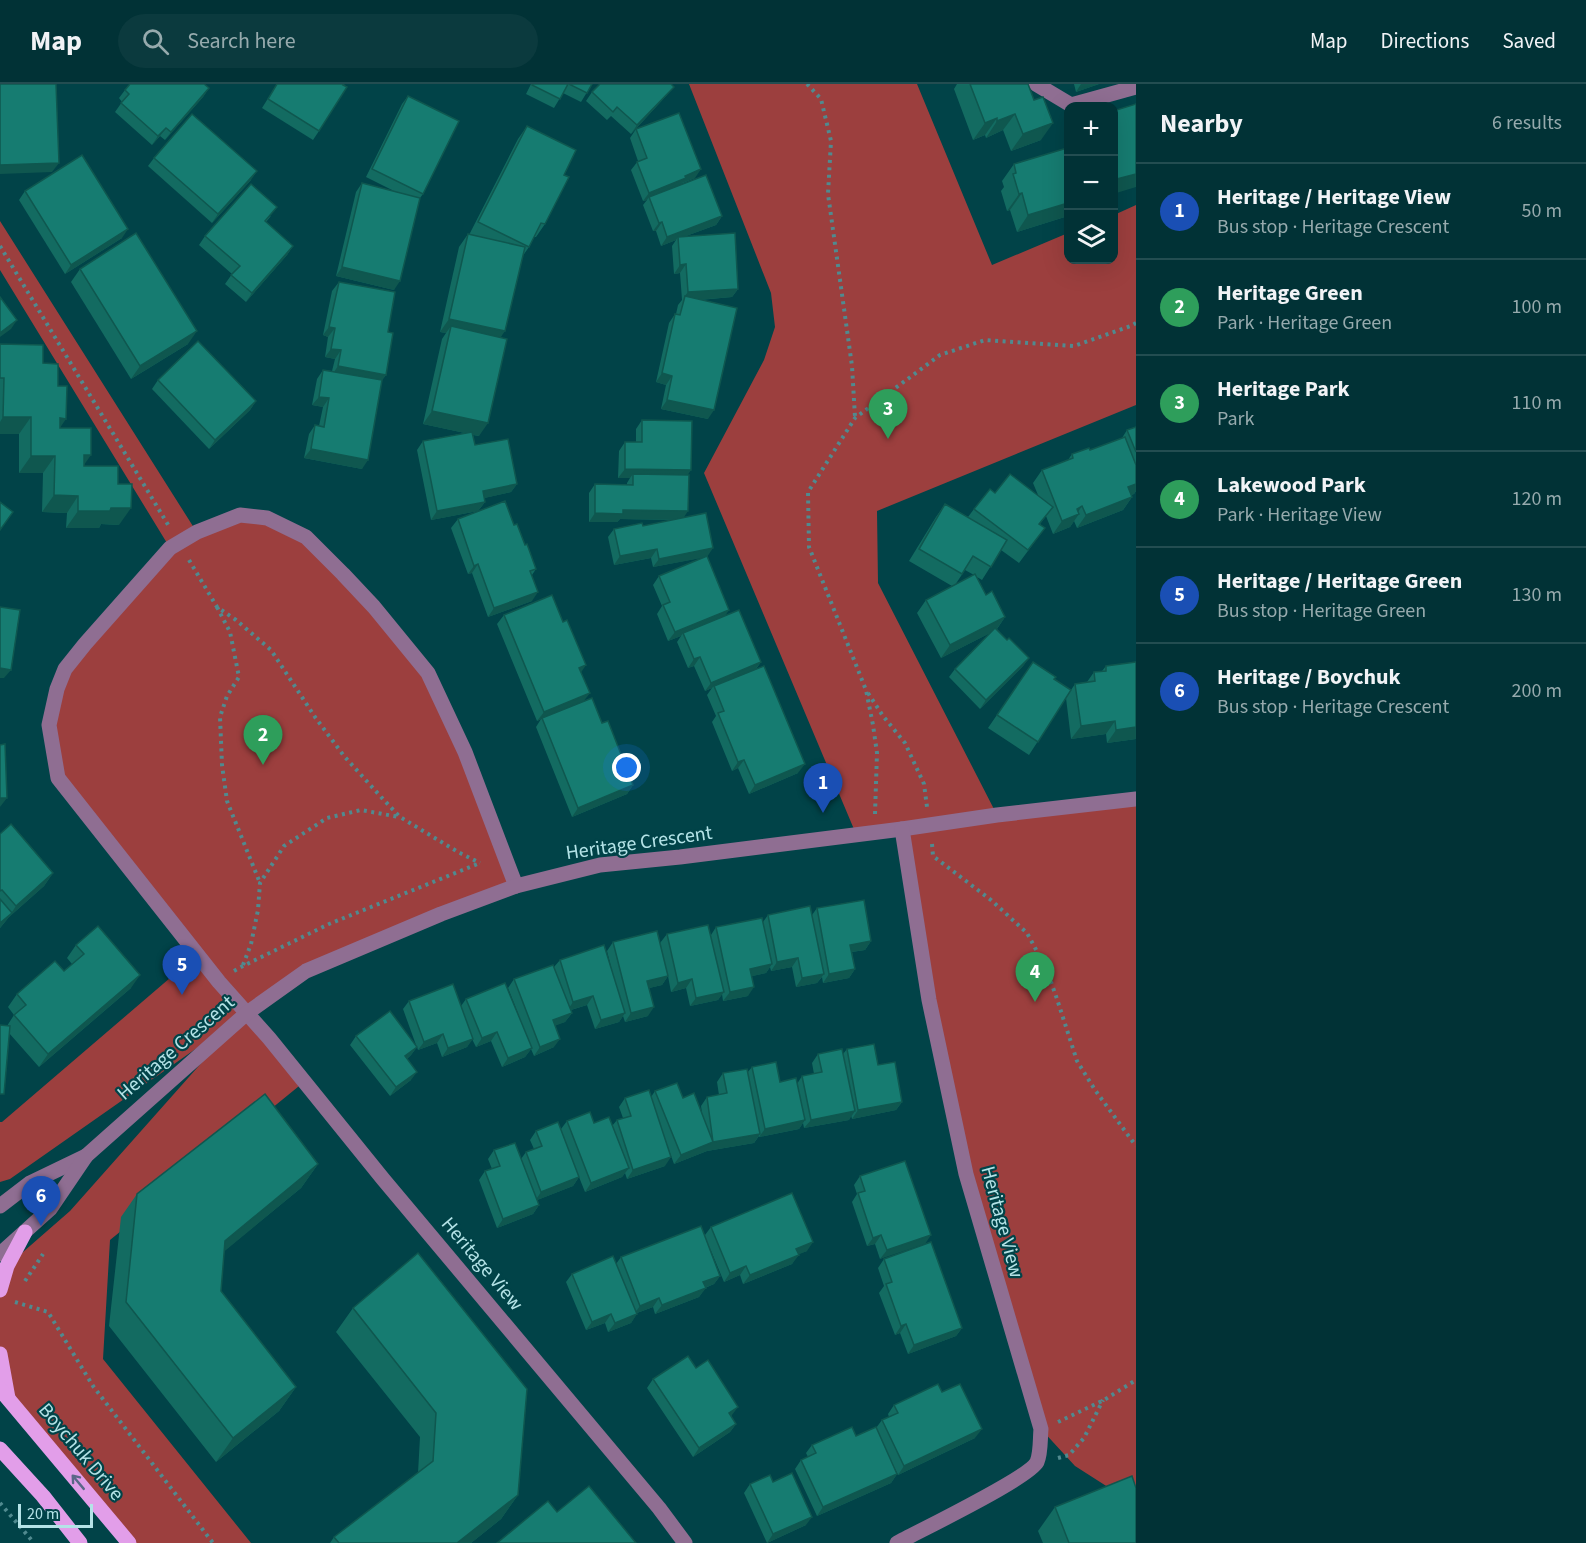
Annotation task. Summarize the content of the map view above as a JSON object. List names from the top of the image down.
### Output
{
  "streets": {
    "main road": ["Boychuk Drive"],
    "street": ["Heritage Crescent", "Heritage View"]
  },
  "crossings": [
    ["Heritage Crescent", "Heritage View"]
  ],
  "scale_bar": "20 m",
  "page": {
    "header": "Map",
    "search": "Search here",
    "nav": ["Map", "Directions", "Saved"],
    "heading": ["Nearby", "6 results"],
    "map_buttons": ["+", "−"],
    "list": [
      {
        "mark": "1",
        "name": "Heritage / Heritage View",
        "note": "Bus stop · Heritage Crescent",
        "value": "50 m"
      },
      {
        "mark": "2",
        "name": "Heritage Green",
        "note": "Park · Heritage Green",
        "value": "100 m"
      },
      {
        "mark": "3",
        "name": "Heritage Park",
        "note": "Park",
        "value": "110 m"
      },
      {
        "mark": "4",
        "name": "Lakewood Park",
        "note": "Park · Heritage View",
        "value": "120 m"
      },
      {
        "mark": "5",
        "name": "Heritage / Heritage Green",
        "note": "Bus stop · Heritage Green",
        "value": "130 m"
      },
      {
        "mark": "6",
        "name": "Heritage / Boychuk",
        "note": "Bus stop · Heritage Crescent",
        "value": "200 m"
      }
    ],
    "pins": [
      "3",
      "2",
      "1",
      "5",
      "4",
      "6"
    ],
    "scale": "20 m"
  }
}
